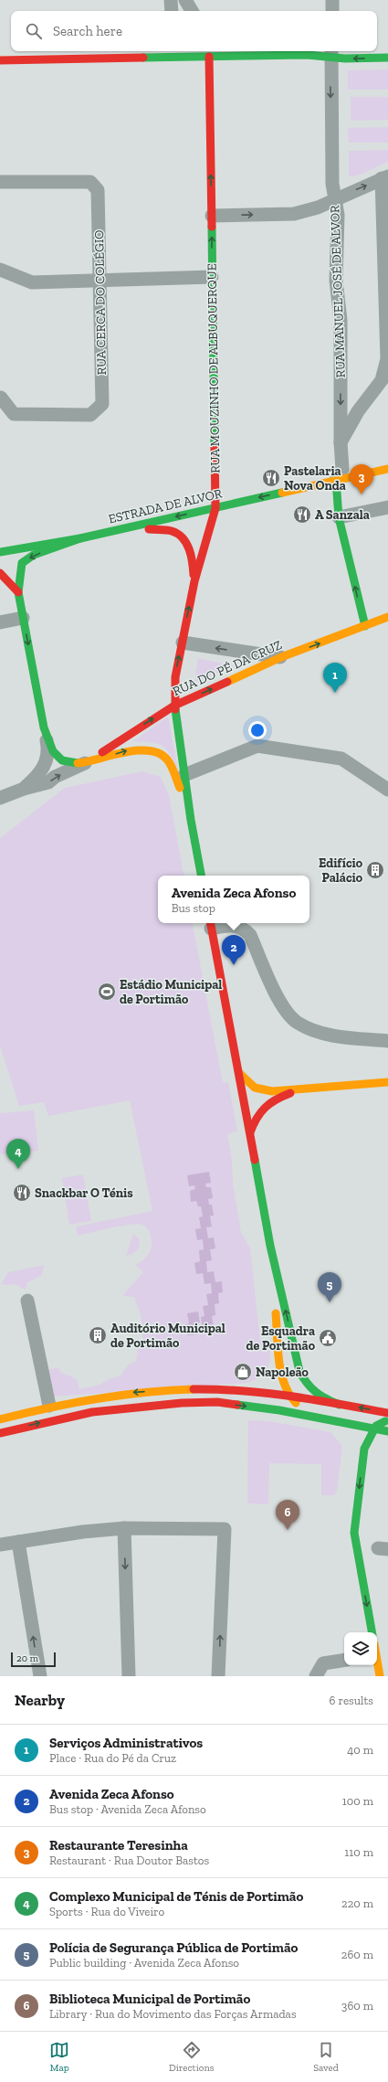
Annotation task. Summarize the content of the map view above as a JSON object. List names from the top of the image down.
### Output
{
  "streets": {
    "street": [
      "RUA MANUEL JOSÉ DE ALVOR",
      "RUA CERCA DO COLÉGIO",
      "RUA MOUZINHO DE ALBUQUERQUE",
      "ESTRADA DE ALVOR",
      "RUA DO PÉ DA CRUZ"
    ]
  },
  "crossings": [
    ["RUA MANUEL JOSÉ DE ALVOR", "ESTRADA DE ALVOR"],
    ["RUA MOUZINHO DE ALBUQUERQUE", "ESTRADA DE ALVOR"],
    ["RUA MOUZINHO DE ALBUQUERQUE", "RUA DO PÉ DA CRUZ"]
  ],
  "one_way": ["RUA MOUZINHO DE ALBUQUERQUE", "ESTRADA DE ALVOR", "RUA DO PÉ DA CRUZ"],
  "places": {
    "restaurant": ["Pastelaria Nova Onda", "A Sanzala", "Snackbar O Ténis"],
    "building": ["Edifício Palácio", "Auditório Municipal de Portimão"],
    "sports": ["Estádio Municipal de Portimão"],
    "public building": ["Esquadra de Portimão"],
    "shop": ["Napoleão"]
  },
  "scale_bar": "20 m",
  "page": {
    "search": "Search here",
    "pins": [
      "3",
      "1",
      "2",
      "4",
      "5",
      "6"
    ],
    "popup": ["Avenida Zeca Afonso", "Bus stop"],
    "scale": "20 m",
    "heading": ["Nearby", "6 results"],
    "list": [
      {
        "mark": "1",
        "name": "Serviços Administrativos",
        "note": "Place · Rua do Pé da Cruz",
        "value": "40 m"
      },
      {
        "mark": "2",
        "name": "Avenida Zeca Afonso",
        "note": "Bus stop · Avenida Zeca Afonso",
        "value": "100 m"
      },
      {
        "mark": "3",
        "name": "Restaurante Teresinha",
        "note": "Restaurant · Rua Doutor Bastos",
        "value": "110 m"
      },
      {
        "mark": "4",
        "name": "Complexo Municipal de Ténis de Portimão",
        "note": "Sports · Rua do Viveiro",
        "value": "220 m"
      },
      {
        "mark": "5",
        "name": "Polícia de Segurança Pública de Portimão",
        "note": "Public building · Avenida Zeca Afonso",
        "value": "260 m"
      },
      {
        "mark": "6",
        "name": "Biblioteca Municipal de Portimão",
        "note": "Library · Rua do Movimento das Forças Armadas",
        "value": "360 m"
      }
    ],
    "nav": ["Map", "Directions", "Saved"]
  }
}
